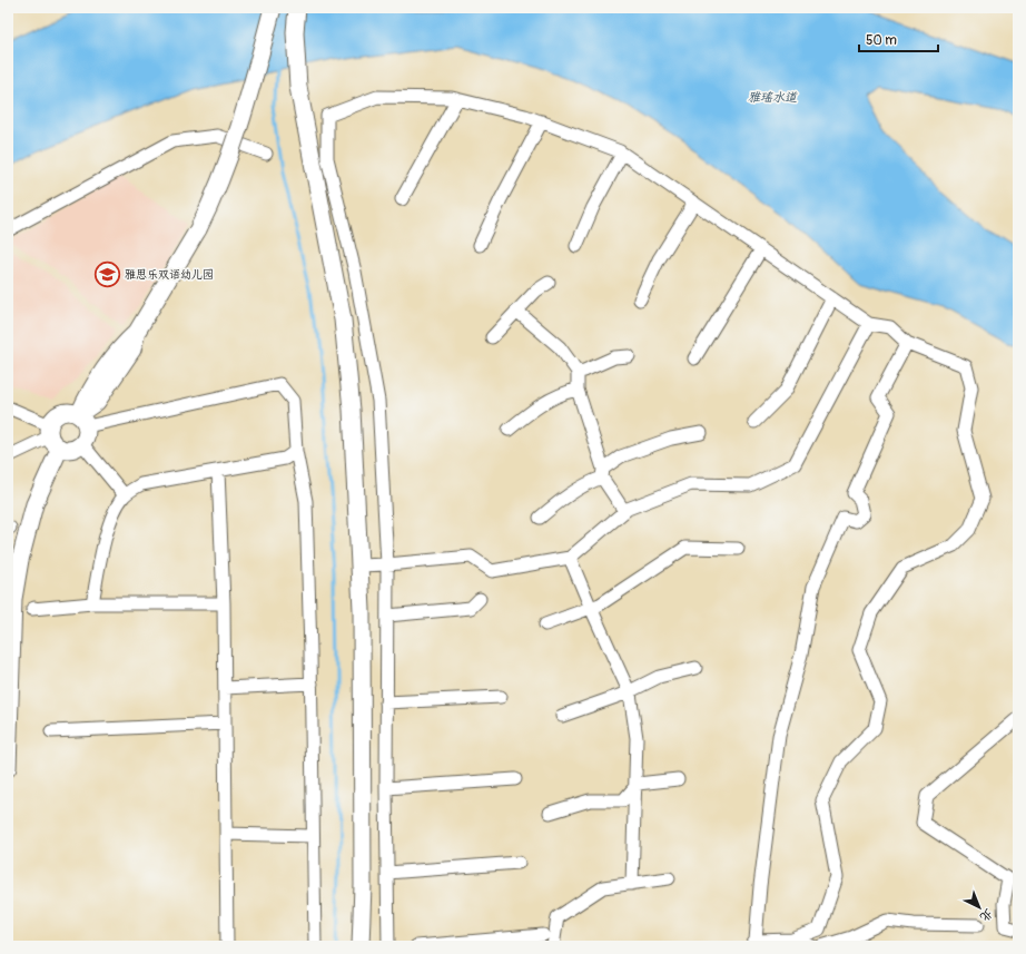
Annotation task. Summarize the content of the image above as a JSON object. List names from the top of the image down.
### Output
{
  "water": ["雅瑶水道"],
  "places": {
    "school or university": ["雅思乐双语幼儿园"]
  },
  "scale_bar": "50 m",
  "north": "bottom right"
}
